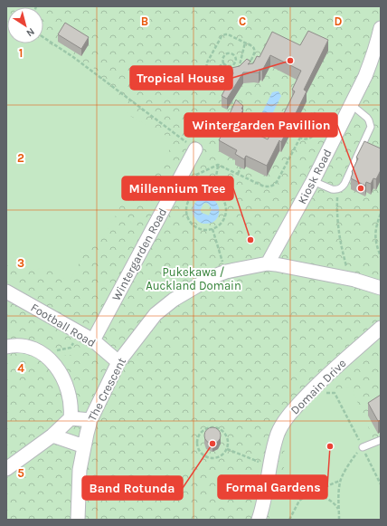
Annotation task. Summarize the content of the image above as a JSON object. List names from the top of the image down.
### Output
{
  "streets": {
    "street": [
      "Kiosk Road",
      "Wintergarden Road",
      "Football Road",
      "Domain Drive",
      "The Crescent"
    ]
  },
  "crossings": [
    ["Kiosk Road", "The Crescent"],
    ["Wintergarden Road", "Football Road"],
    ["Football Road", "The Crescent"]
  ],
  "parks": ["Pukekawa / Auckland Domain"],
  "places": [
    "Tropical House",
    "Wintergarden Pavillion",
    "Millennium Tree",
    "Band Rotunda",
    "Formal Gardens"
  ],
  "north": "bottom right",
  "grid": {
    "columns": ["B", "C", "D"],
    "rows": [
      "1",
      "2",
      "3",
      "4",
      "5"
    ]
  }
}
